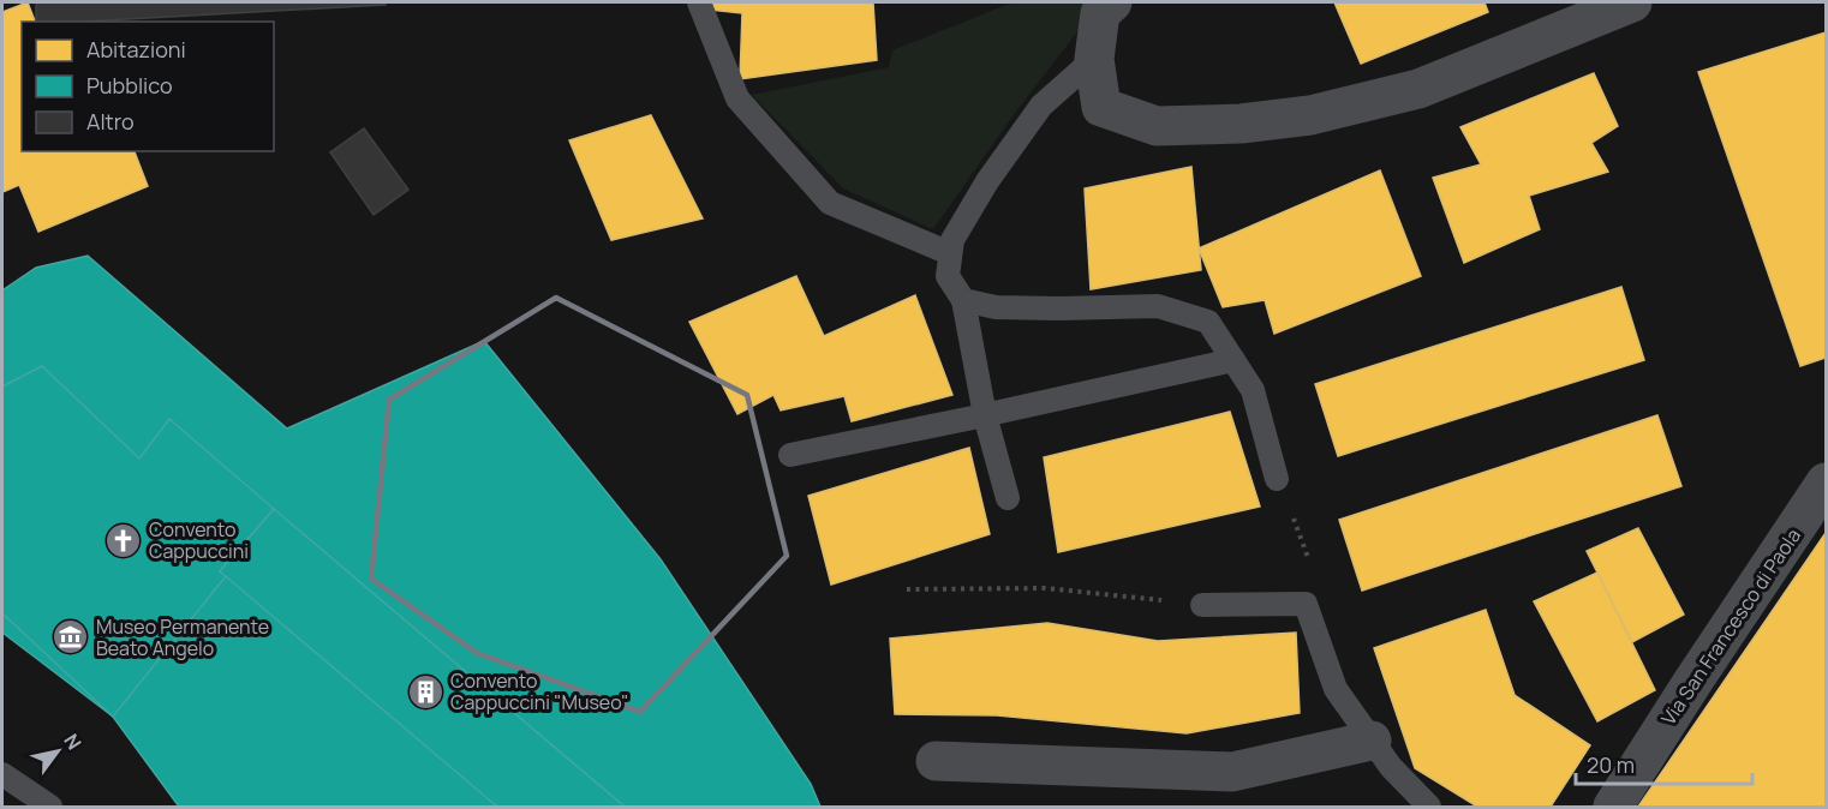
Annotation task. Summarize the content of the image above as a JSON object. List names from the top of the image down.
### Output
{
  "streets": {
    "street": ["Via San Francesco di Paola"]
  },
  "places": {
    "church": ["Convento Cappuccini"],
    "museum": ["Museo Permanente Beato Angelo"],
    "building": ["Convento Cappuccini \"Museo\""]
  },
  "legend": ["Abitazioni", "Pubblico", "Altro"],
  "scale_bar": "20 m",
  "north": "top right"
}
